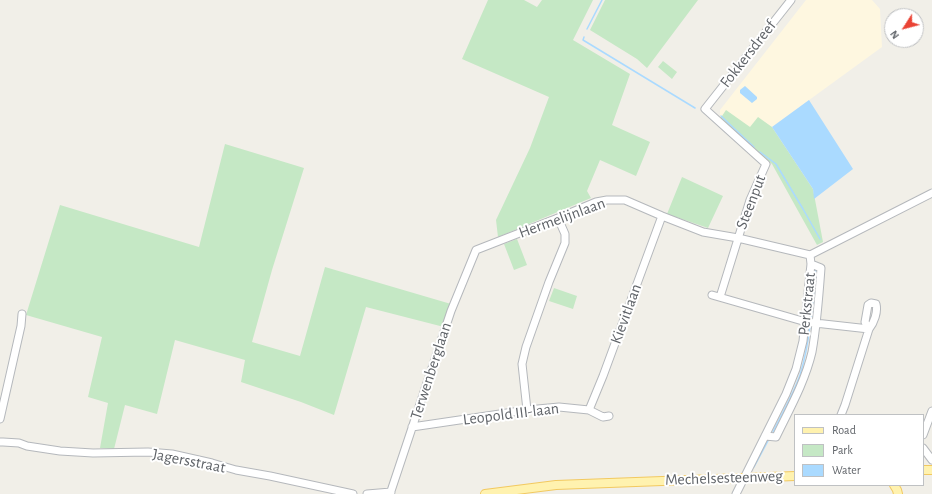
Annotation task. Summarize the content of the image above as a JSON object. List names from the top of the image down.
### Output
{
  "streets": {
    "main road": ["Mechelsesteenweg"],
    "street": [
      "Fokkersdreef",
      "Steenput",
      "Hermelijnlaan",
      "Perkstraat",
      "Kievitlaan",
      "Terwenberglaan",
      "Leopold III-laan",
      "Jagersstraat"
    ]
  },
  "crossings": [
    ["Fokkersdreef", "Steenput"],
    ["Steenput", "Hermelijnlaan"],
    ["Hermelijnlaan", "Perkstraat"],
    ["Hermelijnlaan", "Kievitlaan"],
    ["Hermelijnlaan", "Terwenberglaan"],
    ["Perkstraat", "Mechelsesteenweg"],
    ["Kievitlaan", "Leopold III-laan"],
    ["Terwenberglaan", "Leopold III-laan"]
  ],
  "legend": ["Road", "Park", "Water"],
  "north": "bottom left"
}
